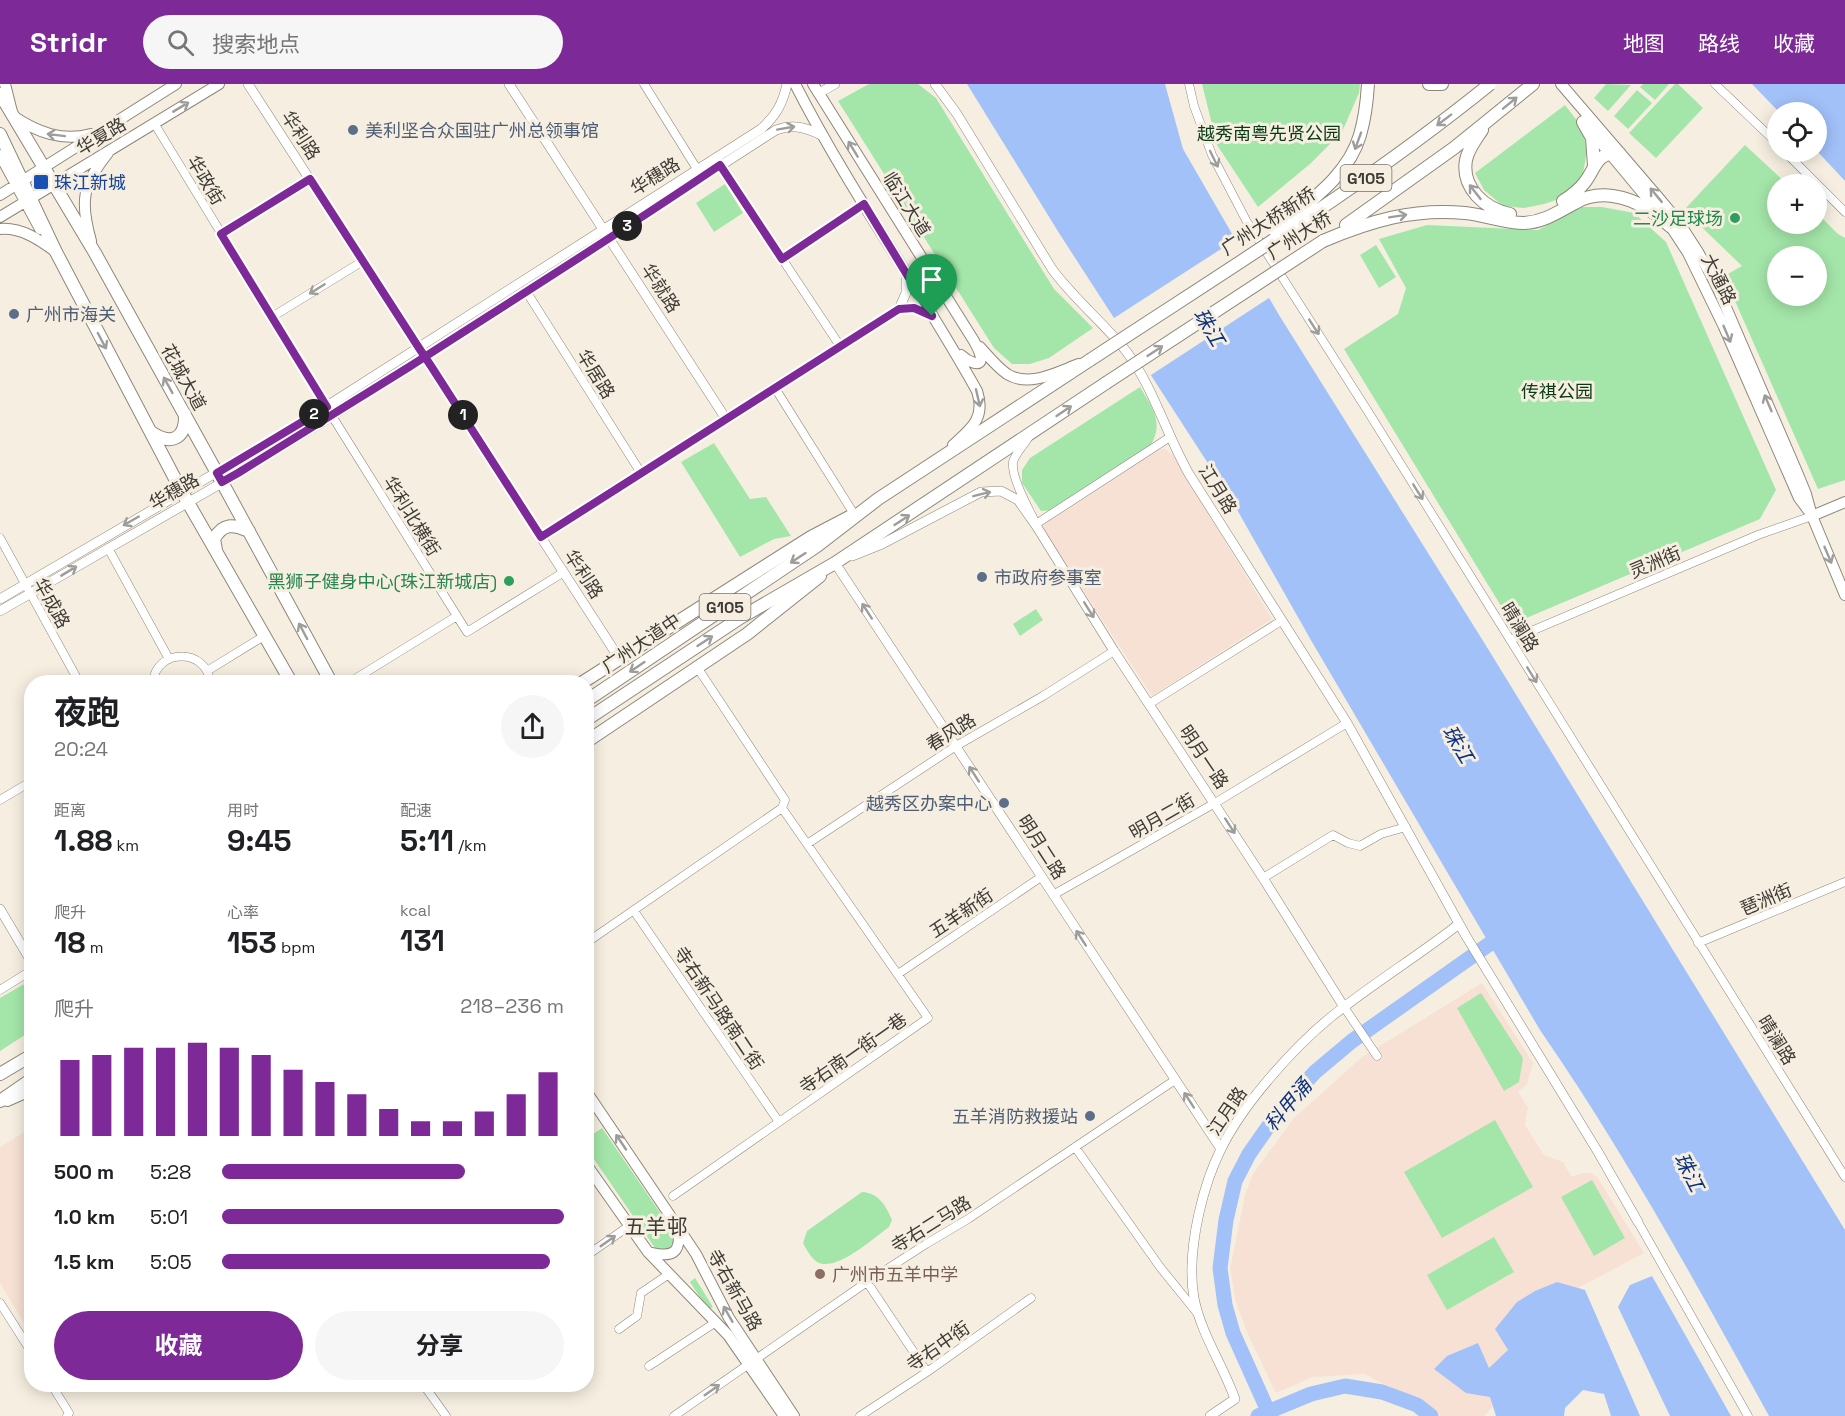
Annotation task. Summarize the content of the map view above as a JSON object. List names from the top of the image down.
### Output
{
  "streets": {
    "main road": [
      "华夏路",
      "G105",
      "临江大道",
      "广州大桥新桥",
      "广州大桥",
      "大通路",
      "花城大道",
      "广州大道中",
      "寺右新马路"
    ],
    "street": [
      "华利路",
      "华穗路",
      "华政街",
      "华就路",
      "华居路",
      "江月路",
      "华利北横街",
      "灵洲街",
      "华成路",
      "晴澜路",
      "春风路",
      "明月一路",
      "明月二街",
      "明月二路",
      "琶洲街",
      "五羊新街",
      "寺右新马路南二街",
      "寺右南一街一巷",
      "寺右二马路",
      "寺右中街"
    ]
  },
  "crossings": [
    ["华利路", "华穗路"],
    ["华利路", "华利北横街"],
    ["华利路", "广州大道中"],
    ["华夏路", "华政街"],
    ["华夏路", "花城大道"],
    ["华穗路", "华政街"],
    ["华穗路", "临江大道"],
    ["华穗路", "华就路"],
    ["华穗路", "华居路"],
    ["华穗路", "花城大道"],
    ["华穗路", "华利北横街"],
    ["华穗路", "华成路"],
    ["临江大道", "广州大桥新桥"],
    ["临江大道", "广州大道中"],
    ["广州大桥新桥", "广州大道中"],
    ["广州大桥", "广州大道中"],
    ["大通路", "灵洲街"],
    ["江月路", "明月一路"],
    ["江月路", "明月二街"],
    ["江月路", "明月二路"],
    ["灵洲街", "晴澜路"],
    ["晴澜路", "琶洲街"],
    ["广州大道中", "明月一路"],
    ["广州大道中", "明月二路"],
    ["广州大道中", "寺右南一街一巷"],
    ["春风路", "明月一路"],
    ["春风路", "明月二路"],
    ["春风路", "寺右南一街一巷"],
    ["明月一路", "明月二街"],
    ["明月一路", "明月二路"],
    ["明月二街", "明月二路"],
    ["明月二路", "五羊新街"],
    ["明月二路", "寺右二马路"],
    ["五羊新街", "寺右南一街一巷"],
    ["寺右新马路南二街", "寺右南一街一巷"],
    ["寺右二马路", "寺右新马路"]
  ],
  "one_way": ["晴澜路", "明月二路"],
  "districts": ["五羊邨"],
  "water": ["珠江", "科甲涌"],
  "parks": ["越秀南粤先贤公园", "传祺公园"],
  "places": {
    "other": [
      "美利坚合众国驻广州总领事馆",
      "二沙足球场",
      "广州市海关",
      "市政府参事室",
      "黑狮子健身中心(珠江新城店)",
      "越秀区办案中心",
      "五羊消防救援站",
      "广州市五羊中学"
    ],
    "transit": ["珠江新城"]
  },
  "page": {
    "header": "Stridr",
    "search": "搜索地点",
    "nav": ["地图", "路线", "收藏"],
    "map_buttons": ["+", "−"],
    "pins": ["3", "2", "1"],
    "heading": ["夜跑", "20:24"],
    "stats": [
      ["距离", "1.88 km"],
      ["用时", "9:45"],
      ["配速", "5:11 /km"],
      ["爬升", "18 m"],
      ["心率", "153 bpm"],
      ["kcal", "131"]
    ],
    "chart": ["爬升", "218–236 m"],
    "list": [
      {
        "name": "500 m",
        "note": "5:28"
      },
      {
        "name": "1.0 km",
        "note": "5:01"
      },
      {
        "name": "1.5 km",
        "note": "5:05"
      }
    ],
    "buttons": ["收藏", "分享"]
  }
}
